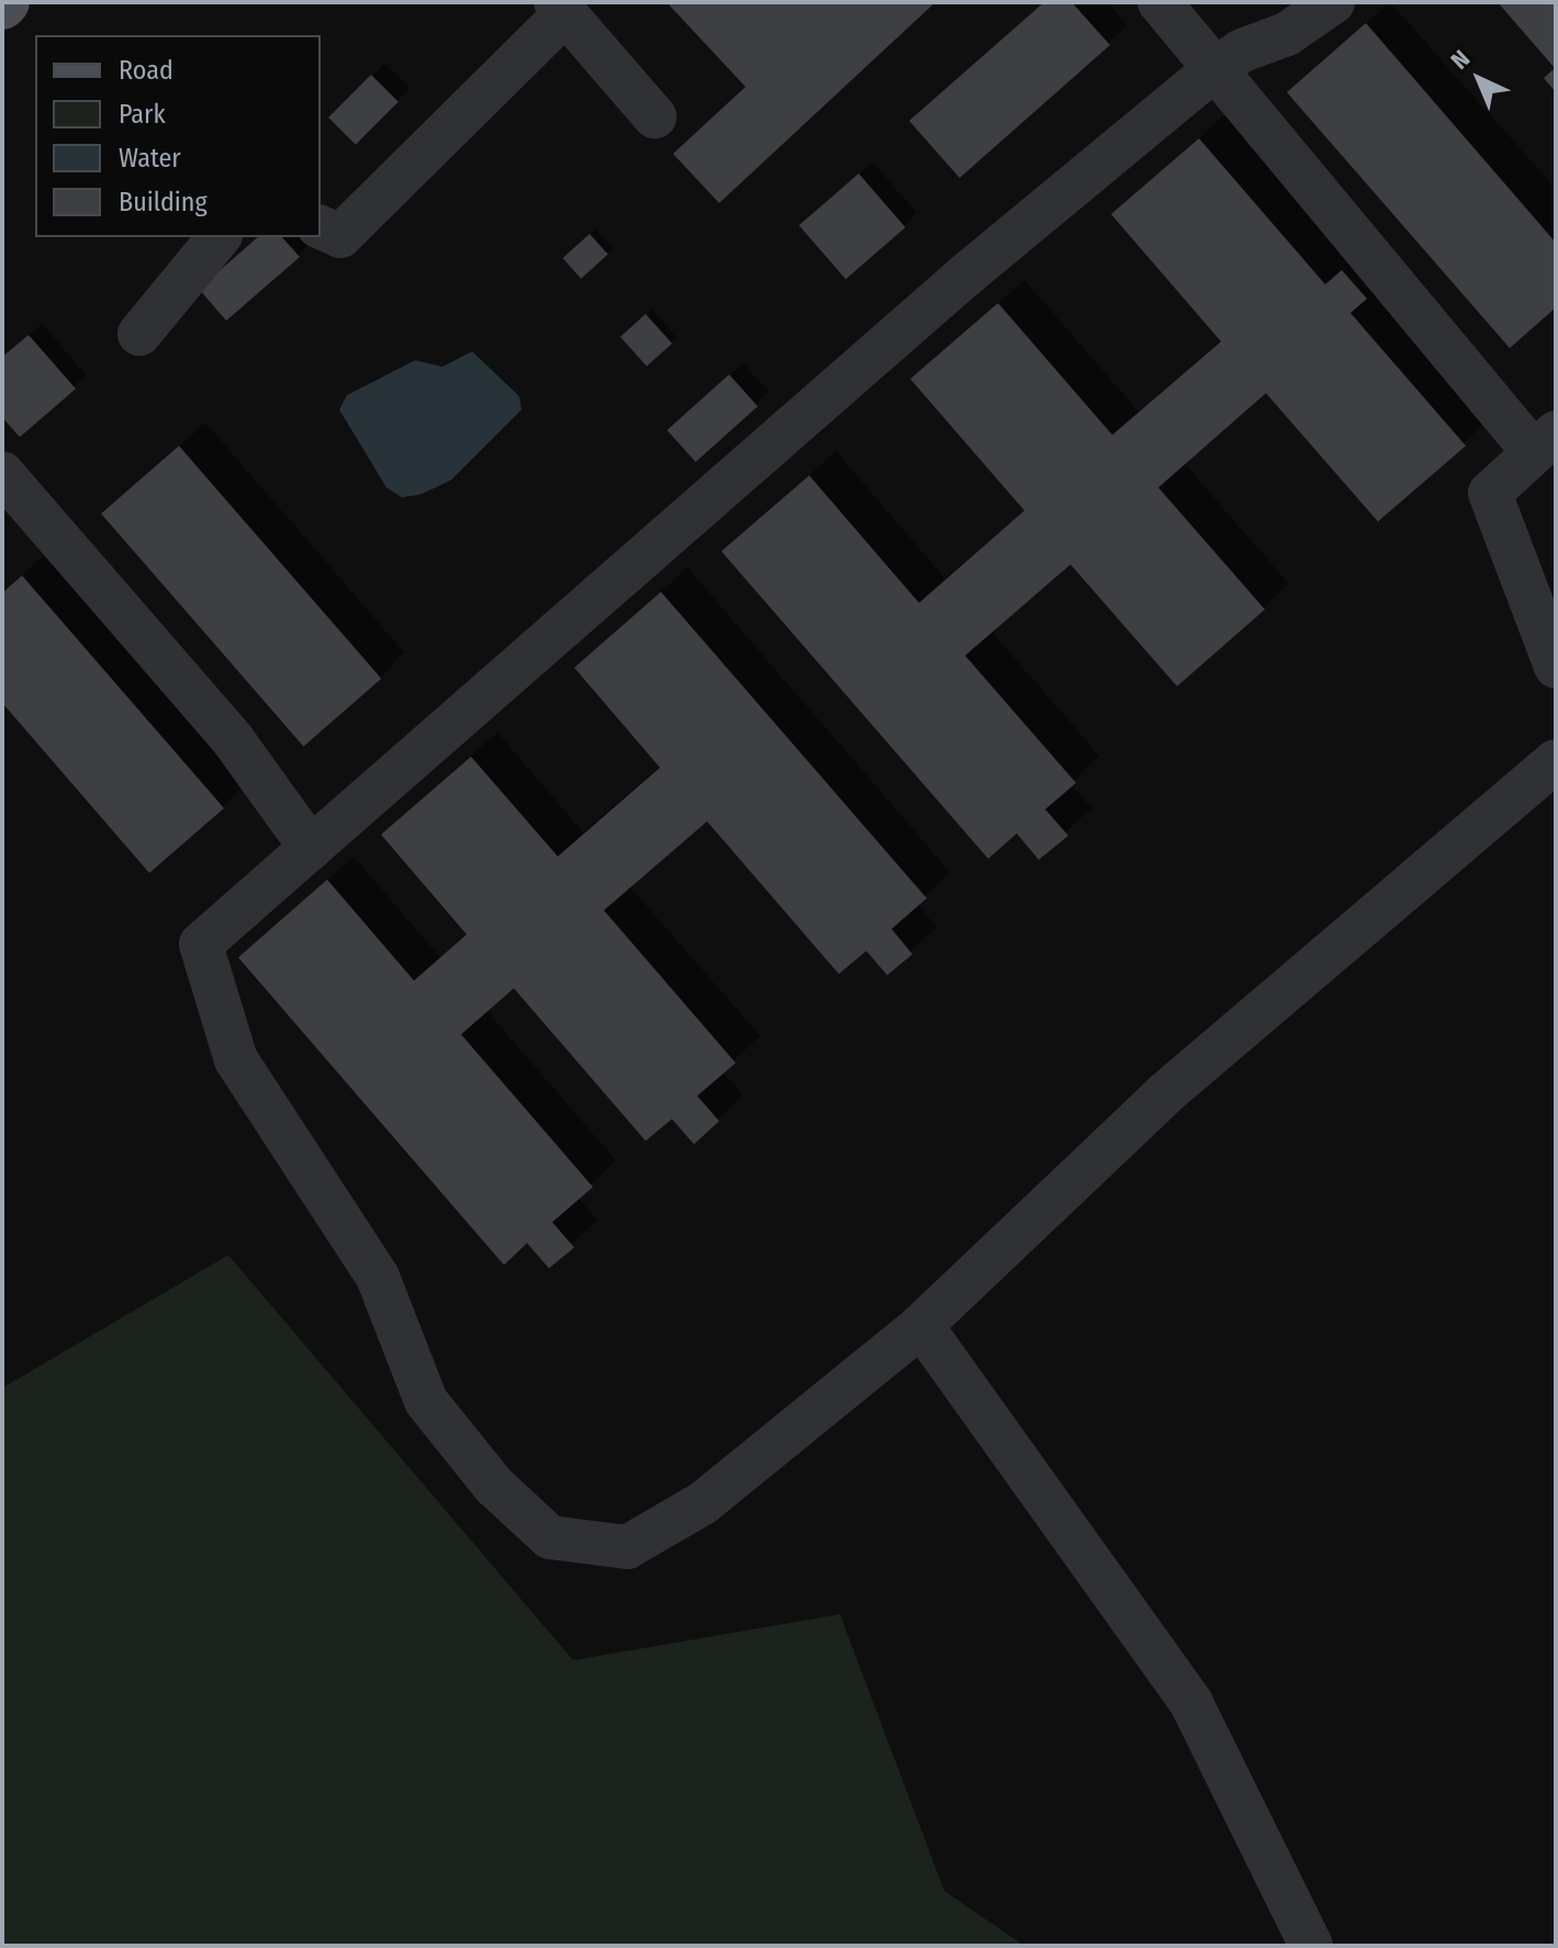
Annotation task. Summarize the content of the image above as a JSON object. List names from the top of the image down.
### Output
{
  "legend": [
    "Road",
    "Park",
    "Water",
    "Building"
  ],
  "north": "top left"
}
